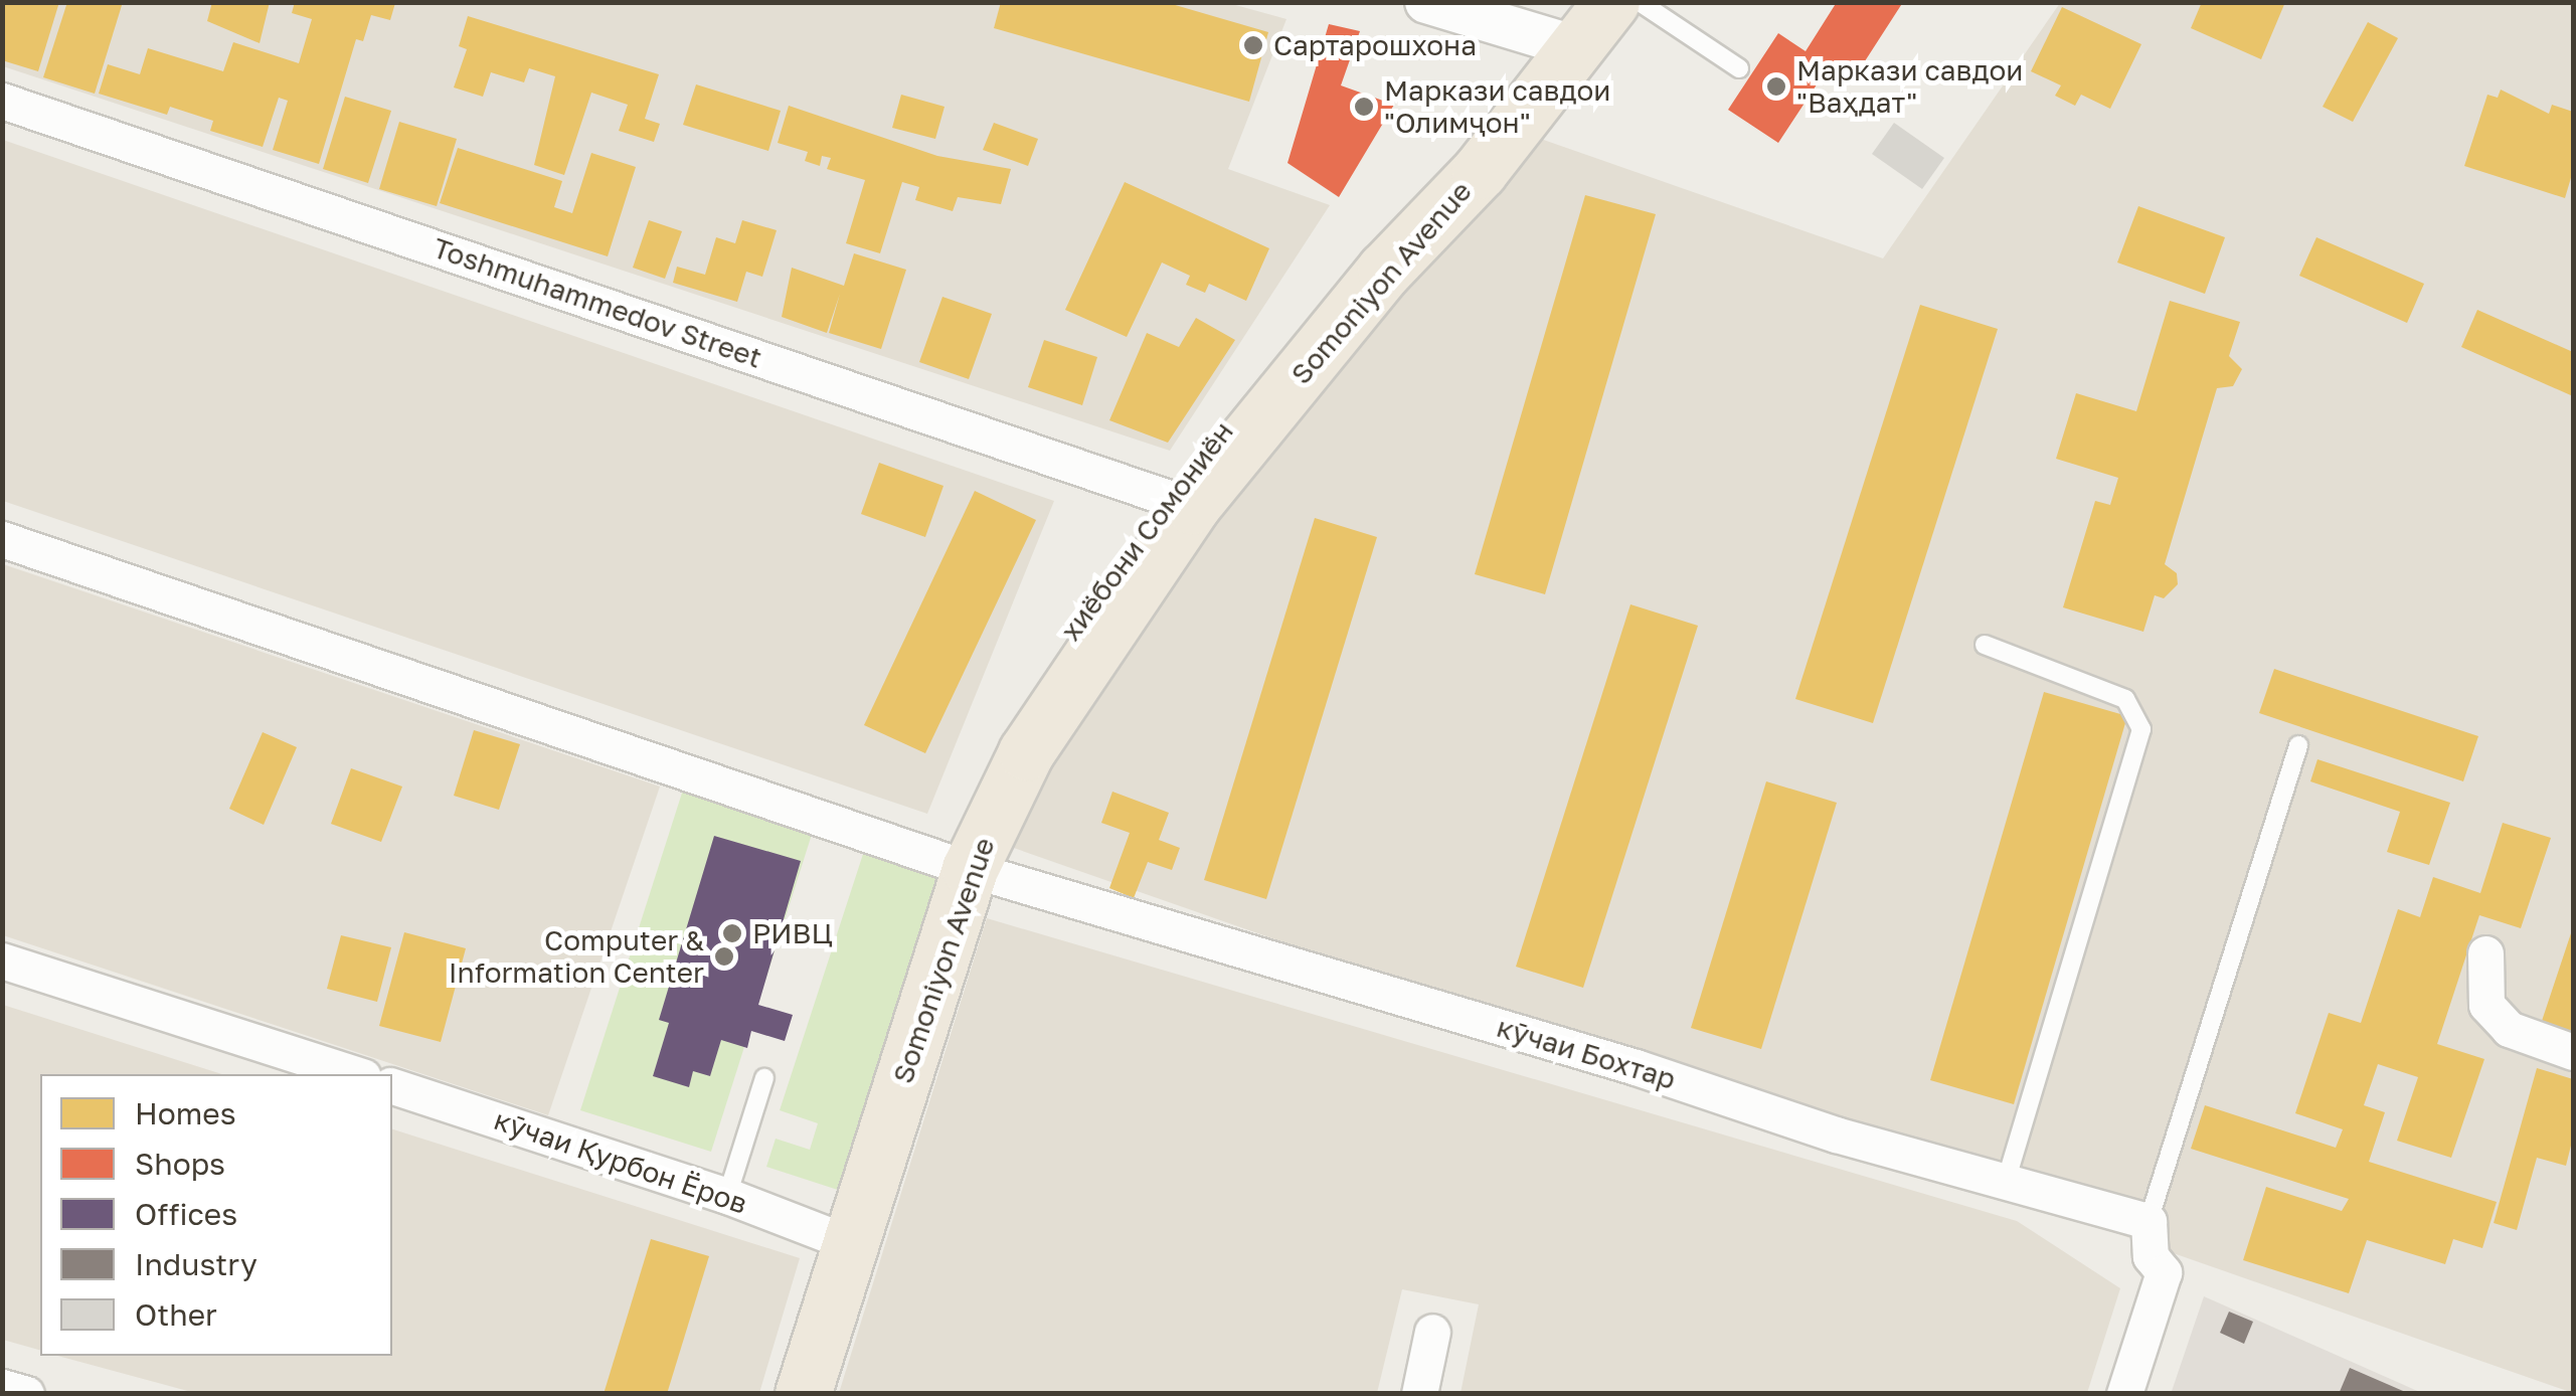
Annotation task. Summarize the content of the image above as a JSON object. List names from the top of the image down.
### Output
{
  "streets": {
    "highway": ["Somoniyon Avenue"],
    "street": ["Toshmuhammedov Street", "кӯчаи Бохтар", "кӯчаи Қурбон Ёров"]
  },
  "crossings": [
    ["Somoniyon Avenue", "Toshmuhammedov Street"],
    ["Somoniyon Avenue", "кӯчаи Бохтар"],
    ["Somoniyon Avenue", "кӯчаи Қурбон Ёров"]
  ],
  "places": [
    "Сартарошхона",
    "Маркази савдои \"Ваҳдат\"",
    "Маркази савдои \"Олимҷон\"",
    "РИВЦ",
    "Computer & Information Center"
  ],
  "legend": [
    "Homes",
    "Shops",
    "Offices",
    "Industry",
    "Other"
  ]
}
